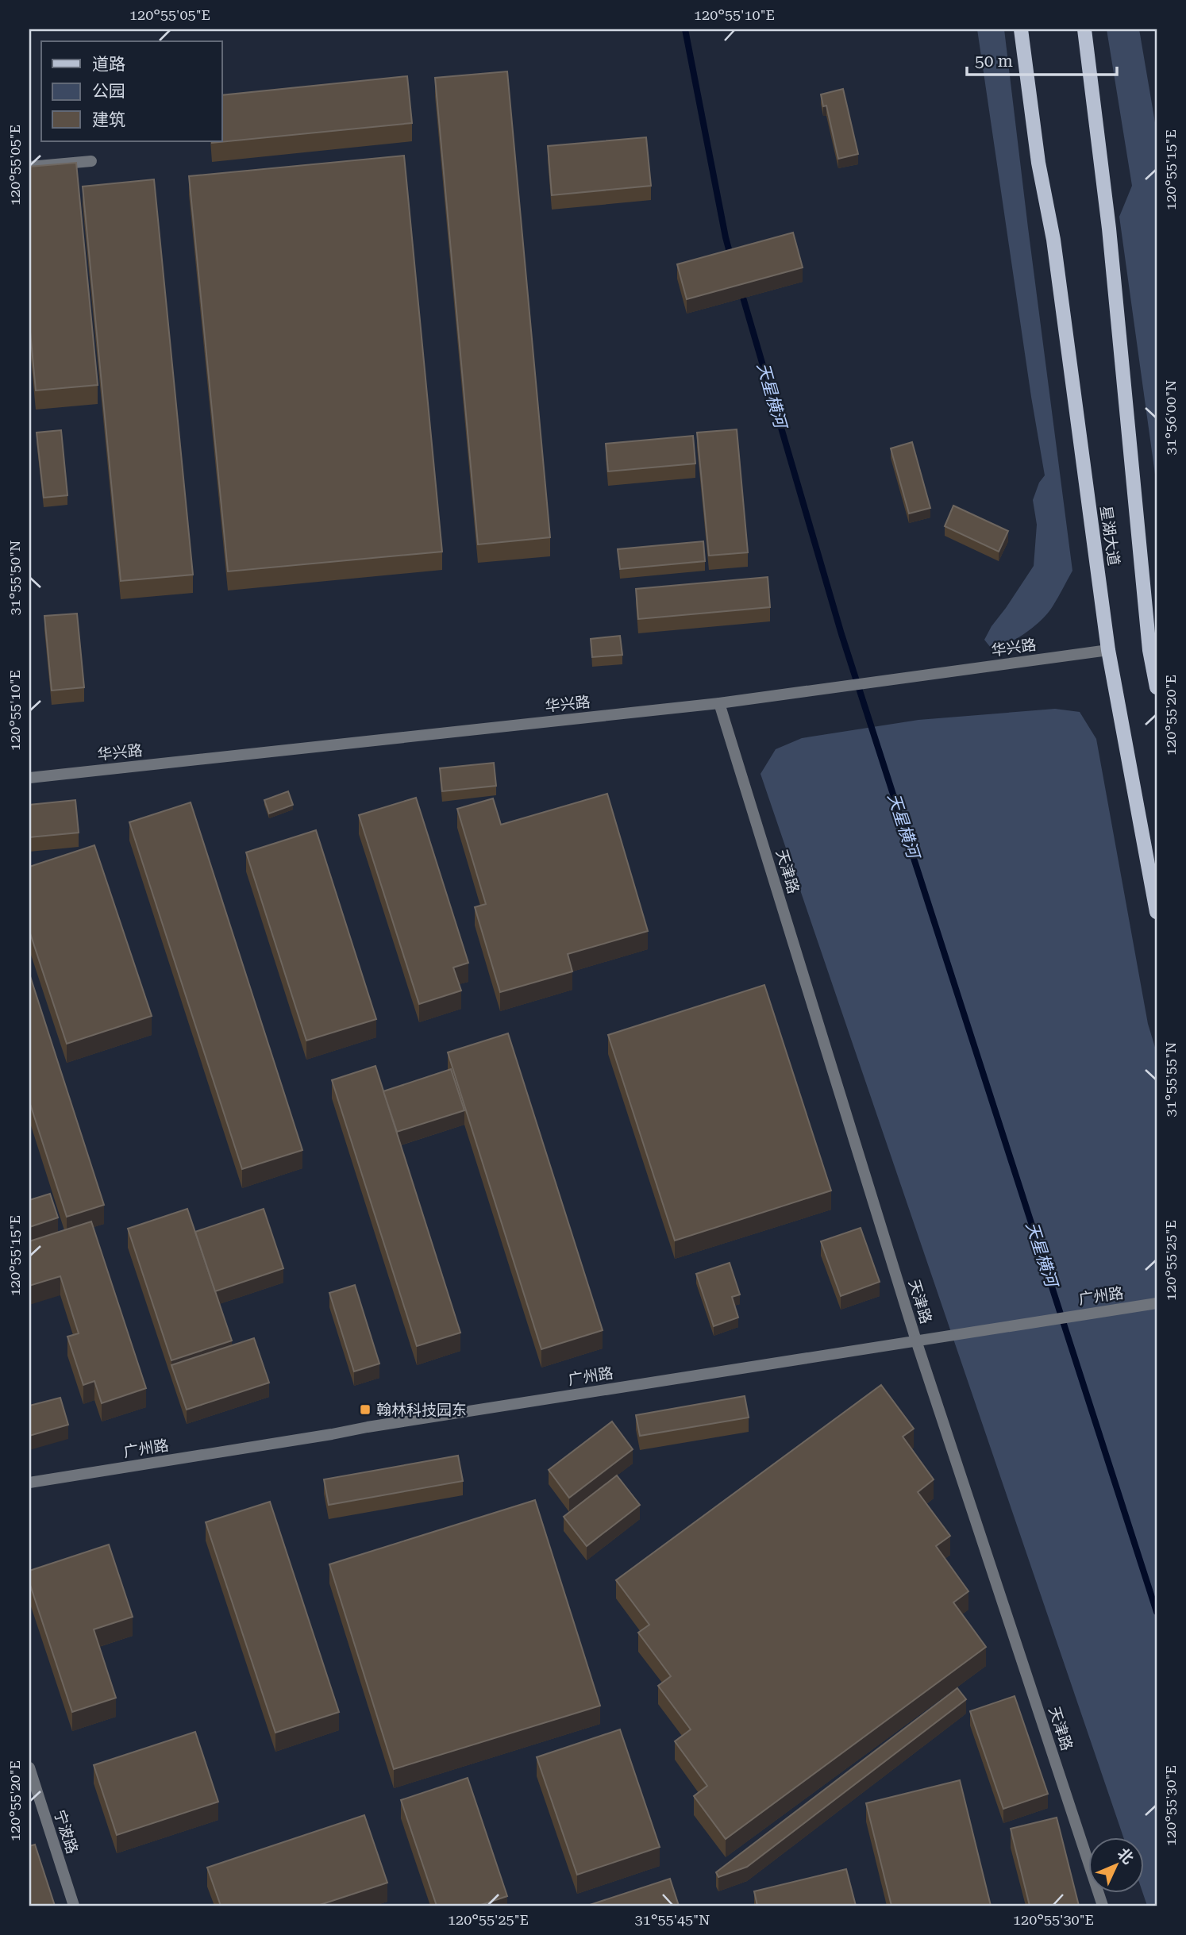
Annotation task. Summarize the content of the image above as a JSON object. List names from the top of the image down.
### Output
{
  "streets": {
    "main road": ["星湖大道"],
    "street": [
      "华兴路",
      "天津路",
      "广州路",
      "宁波路"
    ]
  },
  "crossings": [
    ["星湖大道", "华兴路"],
    ["华兴路", "天津路"],
    ["天津路", "广州路"]
  ],
  "water": ["天星横河"],
  "places": {
    "transit": ["翰林科技园东"]
  },
  "legend": ["道路", "公园", "建筑"],
  "scale_bar": "50 m",
  "north": "top right",
  "coordinates": [
    "120°55'05\"E",
    "120°55'10\"E",
    "120°55'15\"E",
    "31°56'00\"N",
    "31°55'50\"N",
    "120°55'20\"E",
    "31°55'55\"N",
    "120°55'25\"E",
    "120°55'30\"E",
    "31°55'45\"N"
  ]
}
